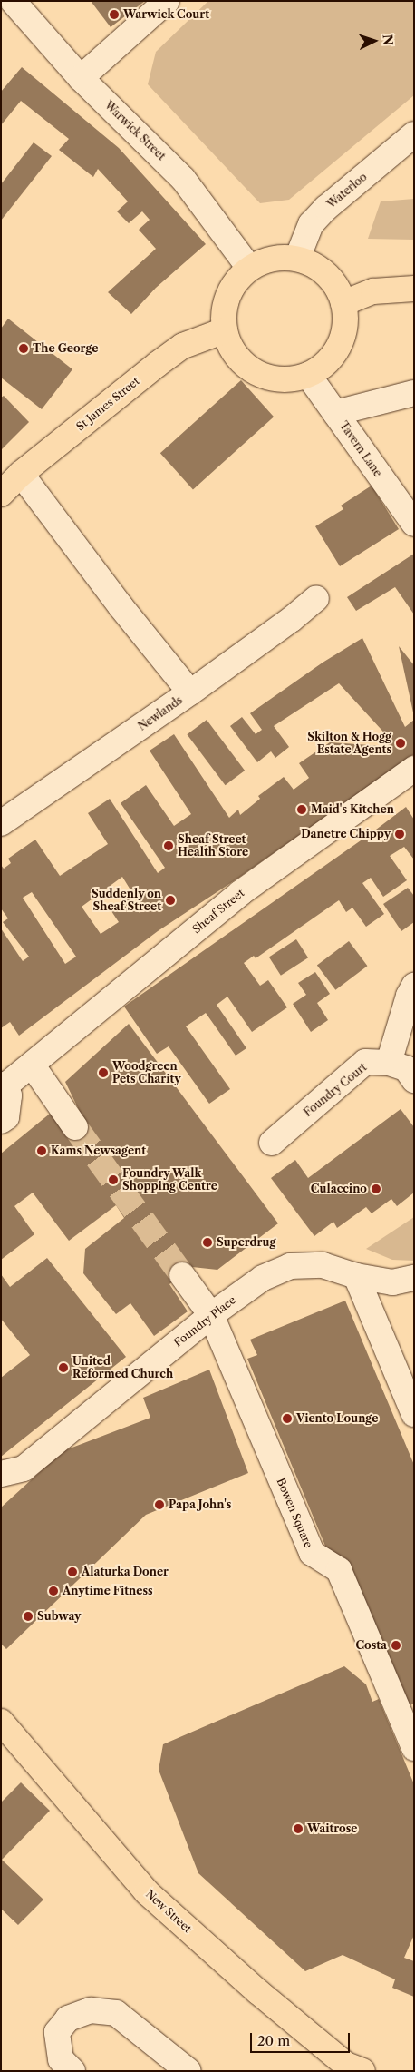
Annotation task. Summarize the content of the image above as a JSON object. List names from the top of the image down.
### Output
{
  "streets": {
    "main road": ["St James Street", "New Street"],
    "street": [
      "Warwick Street",
      "Waterloo",
      "Tavern Lane",
      "Newlands",
      "Sheaf Street",
      "Foundry Court",
      "Foundry Place",
      "Bowen Square"
    ]
  },
  "crossings": [
    ["Warwick Street", "Waterloo"],
    ["Warwick Street", "St James Street"],
    ["Warwick Street", "Tavern Lane"],
    ["Waterloo", "St James Street"],
    ["Waterloo", "Tavern Lane"],
    ["St James Street", "Tavern Lane"],
    ["Foundry Place", "Bowen Square"]
  ],
  "places": [
    "Warwick Court",
    "The George",
    "Skilton & Hogg Estate Agents",
    "Maid's Kitchen",
    "Danetre Chippy",
    "Sheaf Street Health Store",
    "Suddenly on Sheaf Street",
    "Woodgreen Pets Charity",
    "Kams Newsagent",
    "Foundry Walk Shopping Centre",
    "Culaccino",
    "Superdrug",
    "United Reformed Church",
    "Viento Lounge",
    "Papa John's",
    "Alaturka Doner",
    "Anytime Fitness",
    "Subway",
    "Costa",
    "Waitrose"
  ],
  "scale_bar": "20 m",
  "north": "right"
}
